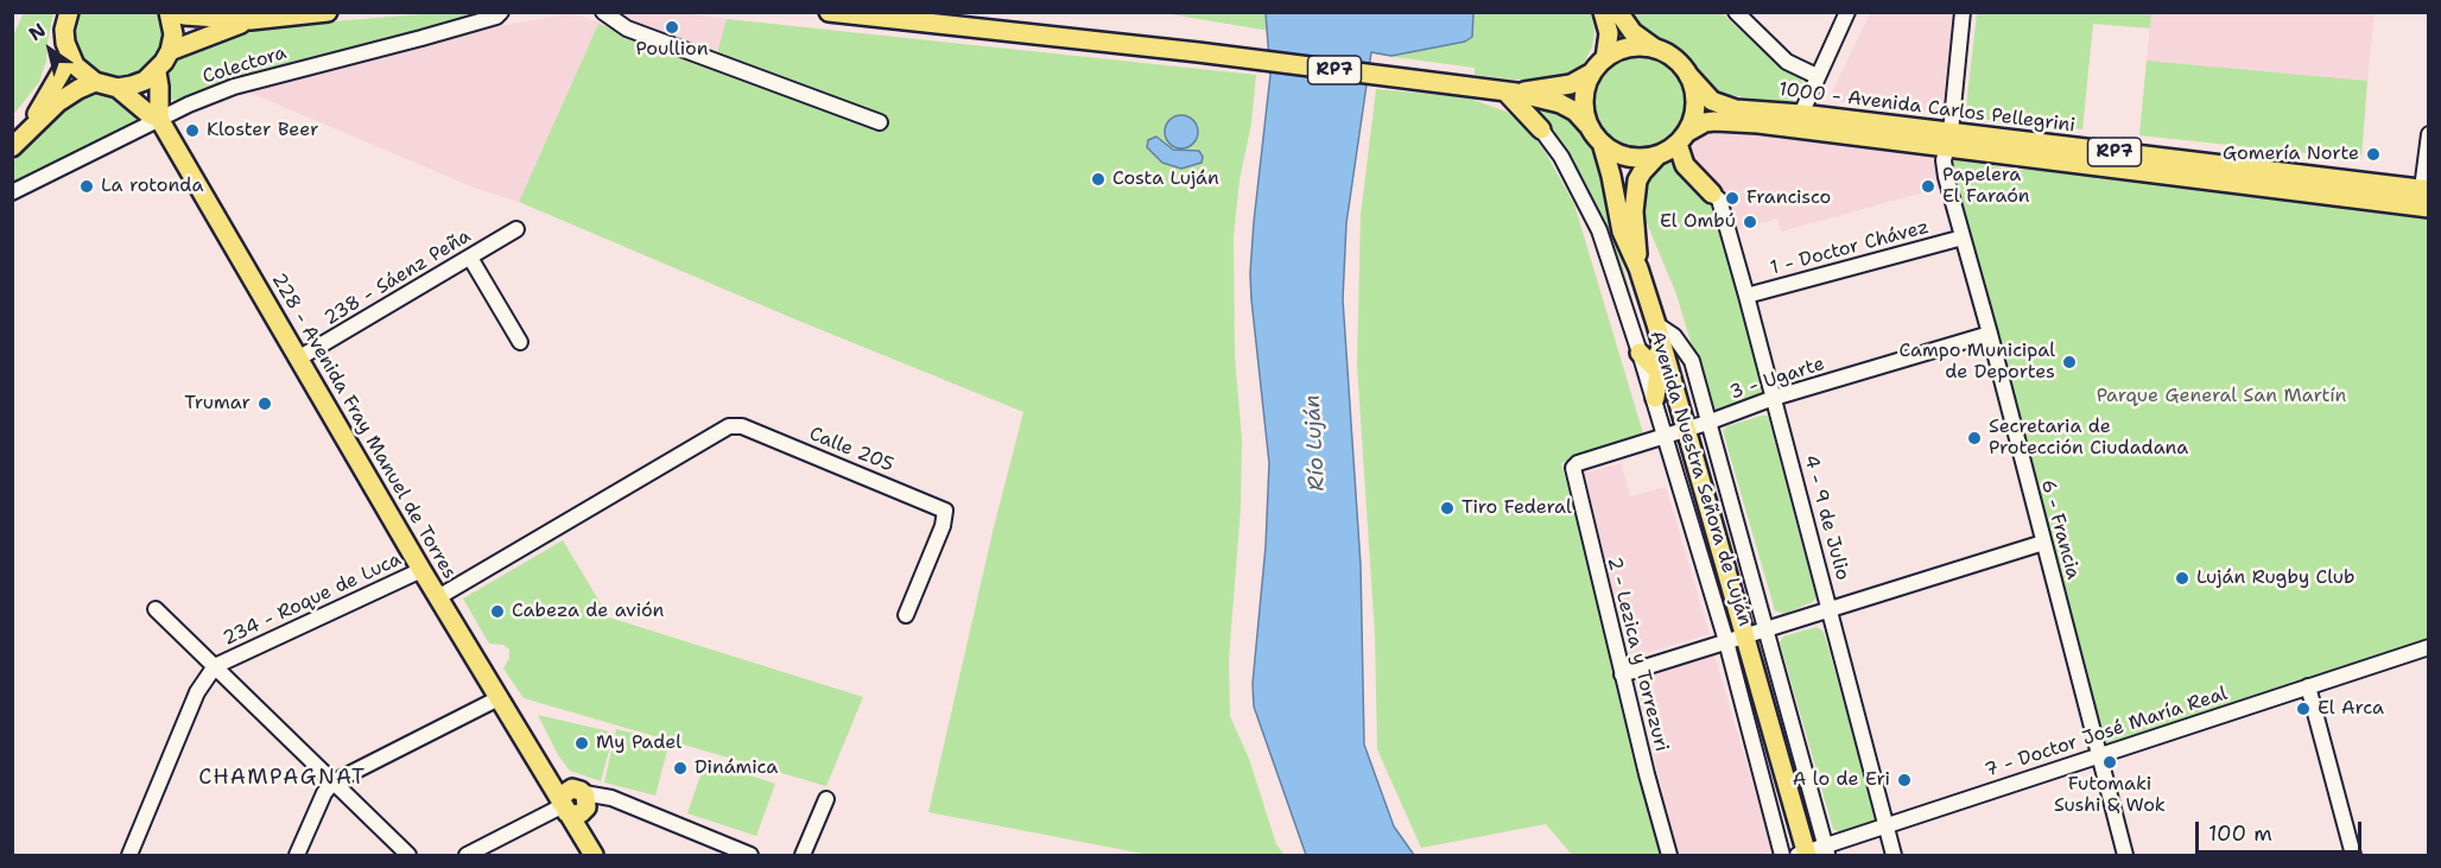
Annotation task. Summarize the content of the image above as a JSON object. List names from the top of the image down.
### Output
{
  "streets": {
    "main road": [
      "RP7",
      "1000 - Avenida Carlos Pellegrini",
      "228 - Avenida Fray Manuel de Torres",
      "Avenida Nuestra Señora de Luján"
    ],
    "street": [
      "Colectora",
      "1 - Doctor Chávez",
      "238 - Sáenz Peña",
      "3 - Ugarte",
      "Calle 205",
      "4 - 9 de Julio",
      "6 - Francia",
      "234 - Roque de Luca",
      "2 - Lezica y Torrezuri",
      "7 - Doctor José María Real"
    ]
  },
  "crossings": [
    ["Colectora", "228 - Avenida Fray Manuel de Torres"],
    ["RP7", "1000 - Avenida Carlos Pellegrini"],
    ["RP7", "Avenida Nuestra Señora de Luján"],
    ["1000 - Avenida Carlos Pellegrini", "Avenida Nuestra Señora de Luján"],
    ["1000 - Avenida Carlos Pellegrini", "6 - Francia"],
    ["1 - Doctor Chávez", "4 - 9 de Julio"],
    ["1 - Doctor Chávez", "6 - Francia"],
    ["238 - Sáenz Peña", "228 - Avenida Fray Manuel de Torres"],
    ["3 - Ugarte", "Avenida Nuestra Señora de Luján"],
    ["3 - Ugarte", "4 - 9 de Julio"],
    ["3 - Ugarte", "6 - Francia"],
    ["3 - Ugarte", "2 - Lezica y Torrezuri"],
    ["228 - Avenida Fray Manuel de Torres", "Calle 205"],
    ["228 - Avenida Fray Manuel de Torres", "234 - Roque de Luca"],
    ["Avenida Nuestra Señora de Luján", "7 - Doctor José María Real"],
    ["4 - 9 de Julio", "7 - Doctor José María Real"],
    ["6 - Francia", "7 - Doctor José María Real"]
  ],
  "districts": ["CHAMPAGNAT"],
  "water": ["Río Luján"],
  "parks": ["Parque General San Martín"],
  "places": [
    "Poullion",
    "Kloster Beer",
    "Gomería Norte",
    "Costa Luján",
    "La rotonda",
    "Papelera El Faraón",
    "Francisco",
    "El Ombú",
    "Campo Municipal de Deportes",
    "Trumar",
    "Secretaria de Protección Ciudadana",
    "Tiro Federal",
    "Luján Rugby Club",
    "Cabeza de avión",
    "El Arca",
    "My Padel",
    "Futomaki Sushi & Wok",
    "Dinámica",
    "A lo de Eri"
  ],
  "scale_bar": "100 m",
  "north": "top left"
}
